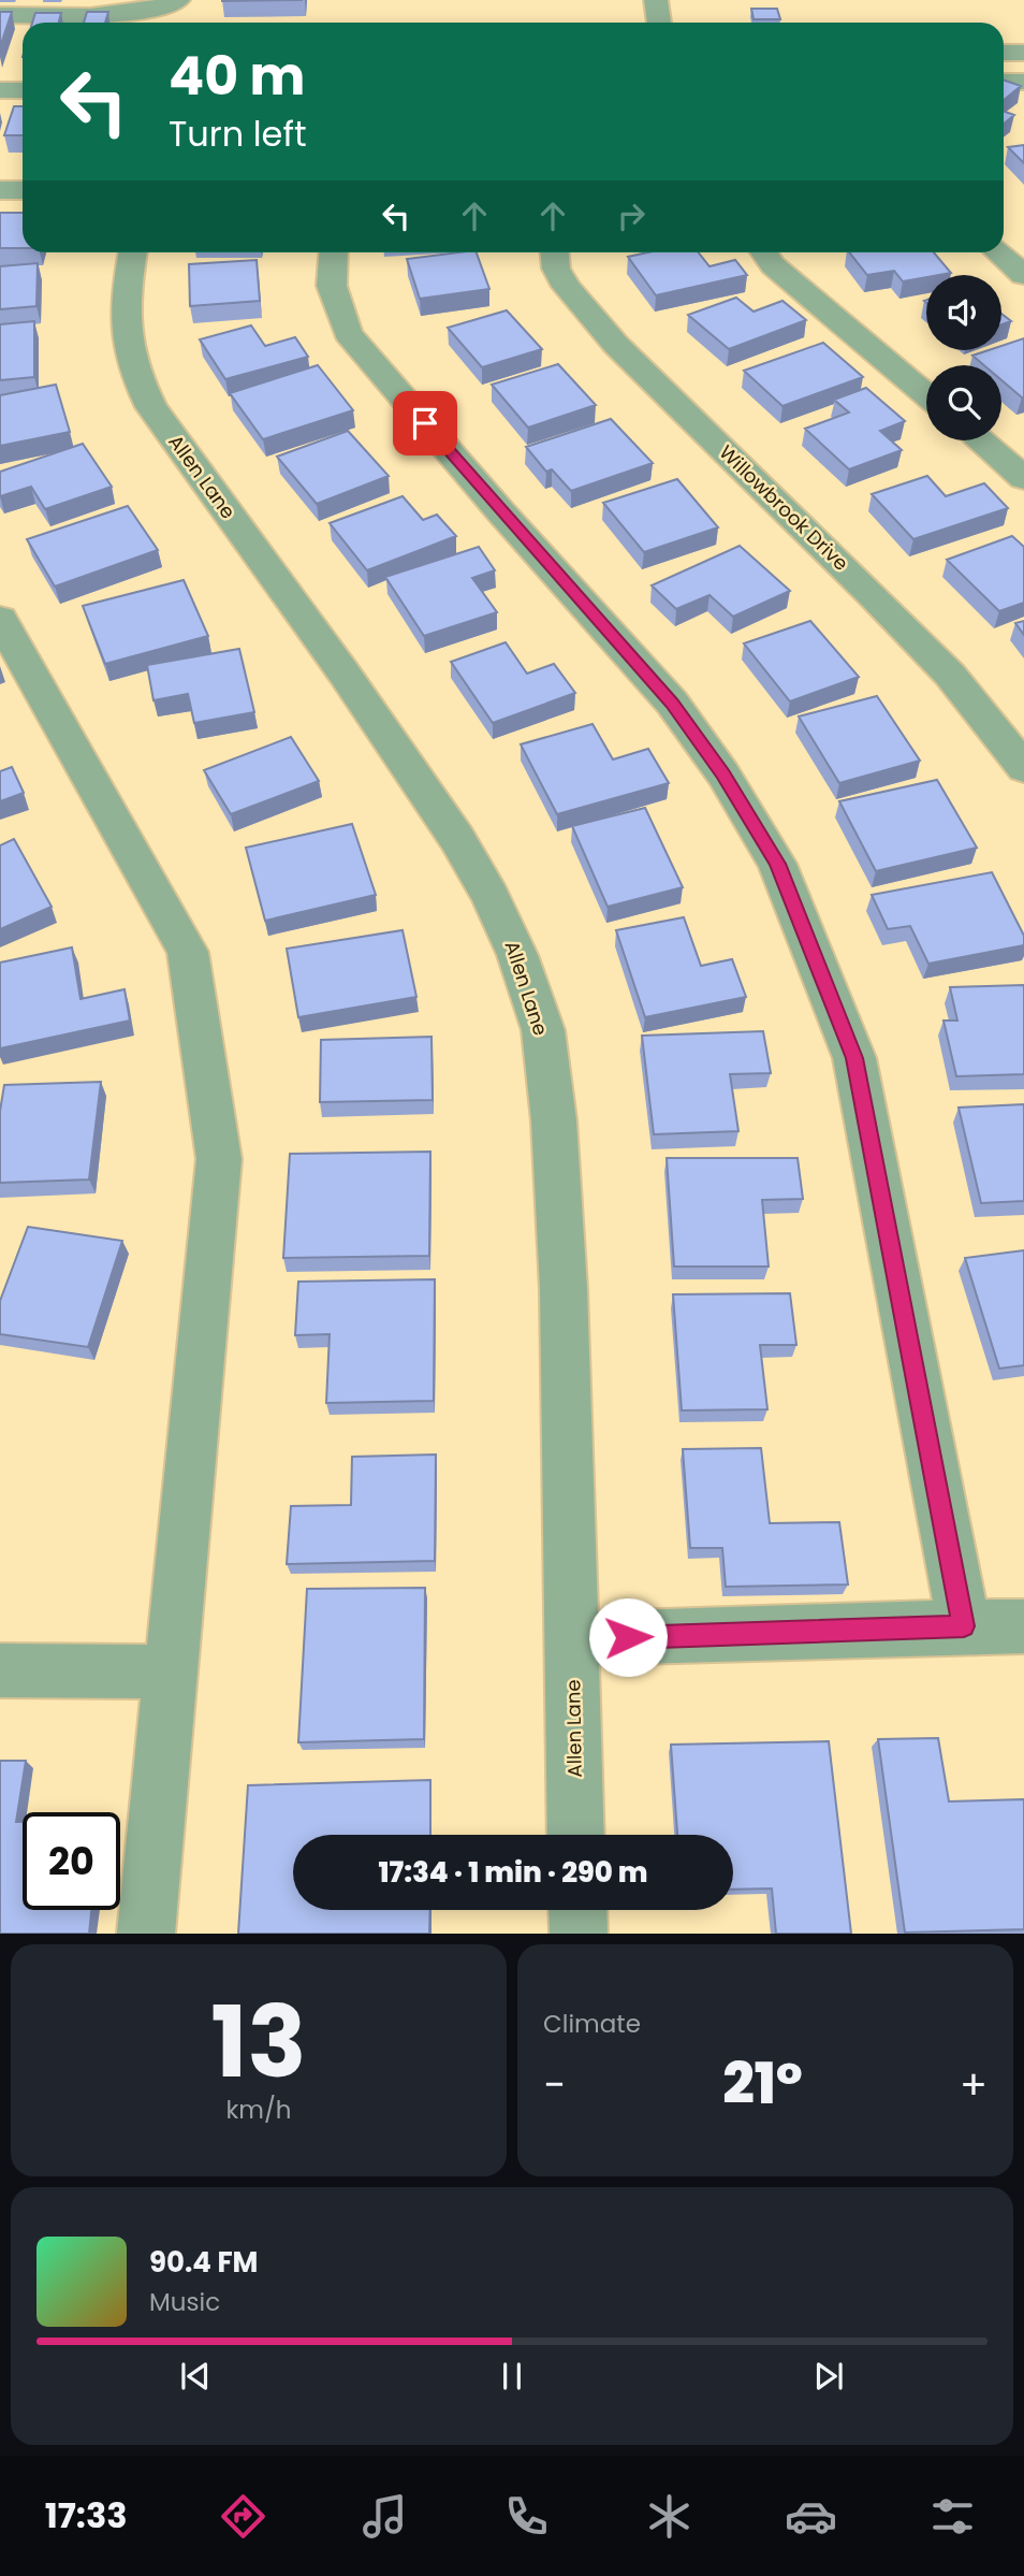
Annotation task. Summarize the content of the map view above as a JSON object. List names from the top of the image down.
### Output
{
  "streets": {
    "street": ["Allen Lane", "Willowbrook Drive"]
  },
  "page": {
    "turn": ["40 m", "Turn left"],
    "limit": "20",
    "trip": "17:34 · 1 min · 290 m",
    "tile": [
      ["13", "km/h"],
      "Climate"
    ],
    "heat": ["−", "21°", "+"],
    "song": ["90.4 FM", "Music"],
    "tabs": "17:33"
  }
}
